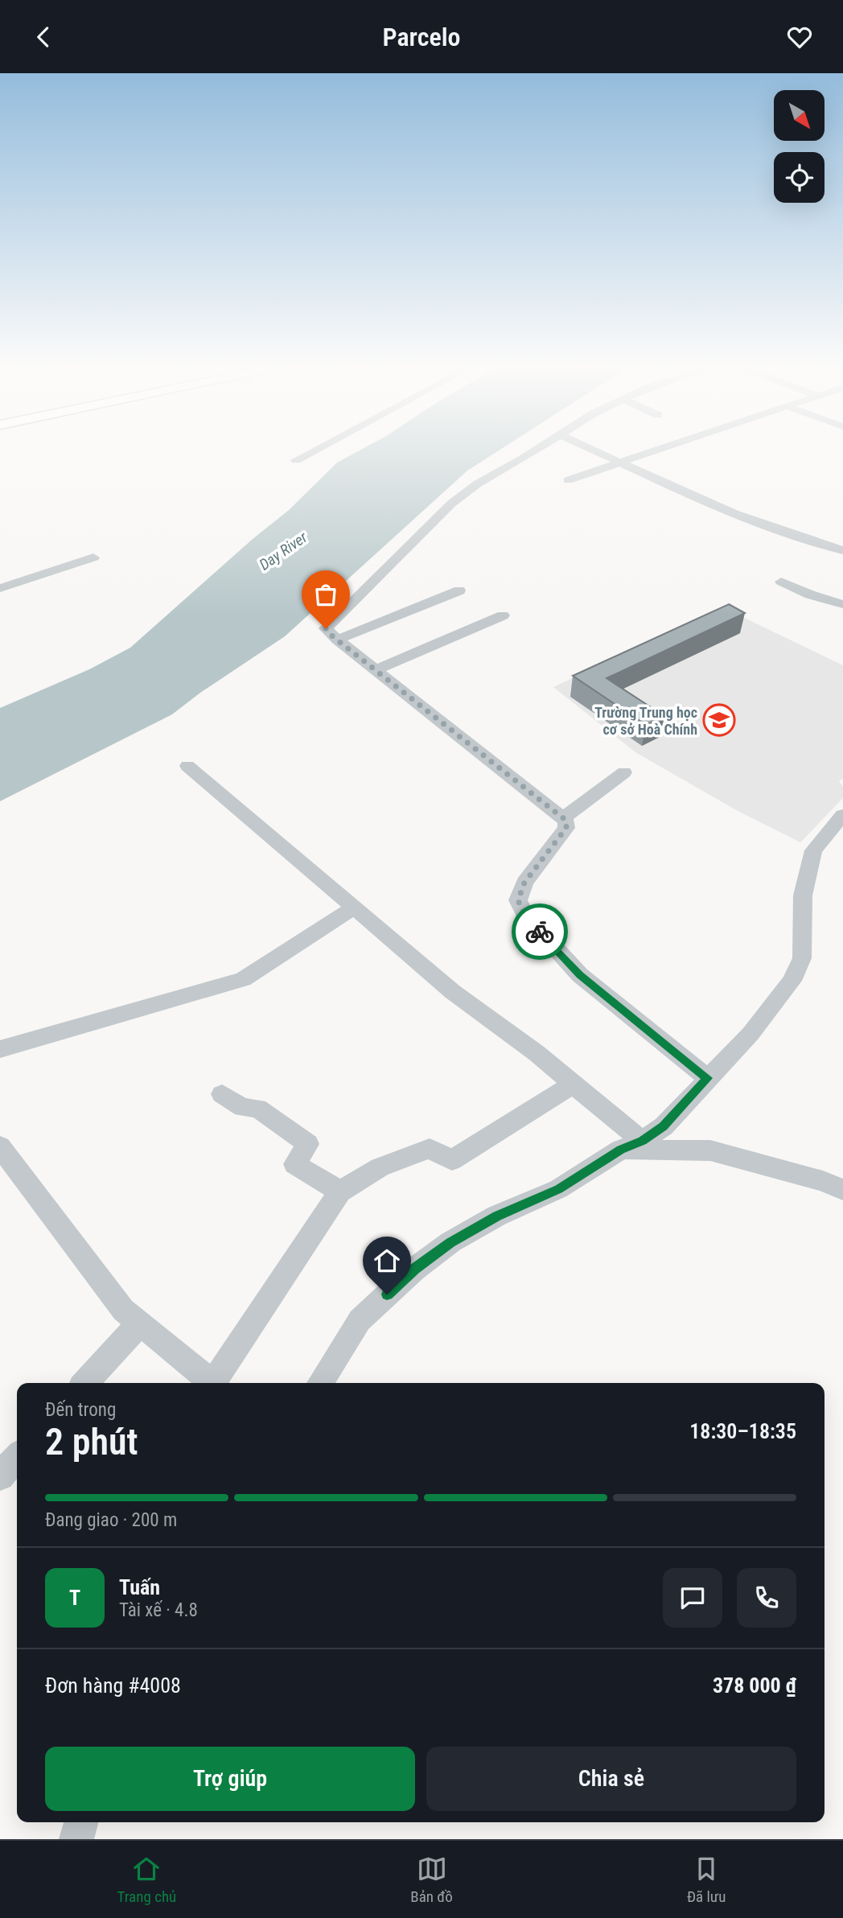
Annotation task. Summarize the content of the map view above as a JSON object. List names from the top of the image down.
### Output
{
  "water": ["Day River"],
  "places": {
    "school or university": ["Trường Trung học cơ sở Hoà Chính"]
  },
  "north": "bottom right",
  "page": {
    "header": "Parcelo",
    "heading": ["2 phút", "Đến trong", "18:30–18:35"],
    "panel": [
      "Tuấn",
      "Tài xế · 4.8",
      "Đơn hàng #4008",
      "378 000 ₫"
    ],
    "bar": "Đang giao · 200 m",
    "round": "T",
    "buttons": ["Trợ giúp", "Chia sẻ"],
    "tabs": ["Trang chủ", "Bản đồ", "Đã lưu"]
  }
}
